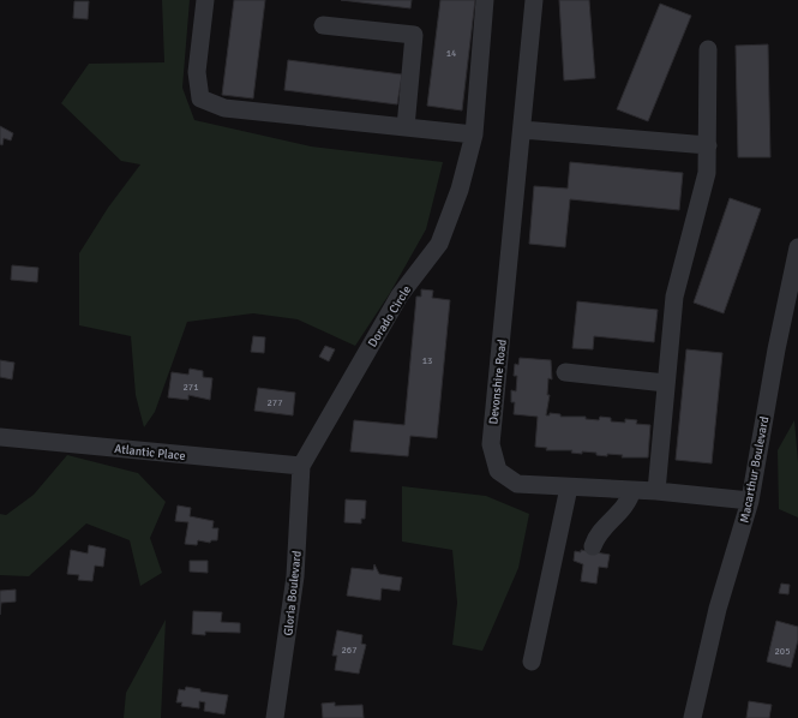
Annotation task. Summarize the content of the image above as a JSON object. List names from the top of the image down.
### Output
{
  "streets": {
    "street": [
      "Dorado Circle",
      "Devonshire Road",
      "Atlantic Place",
      "Macarthur Boulevard",
      "Gloria Boulevard"
    ]
  },
  "crossings": [
    ["Dorado Circle", "Atlantic Place"],
    ["Dorado Circle", "Gloria Boulevard"],
    ["Devonshire Road", "Macarthur Boulevard"],
    ["Atlantic Place", "Gloria Boulevard"]
  ],
  "house_numbers": [
    "14",
    "13",
    "271",
    "277",
    "267",
    "205"
  ]
}
